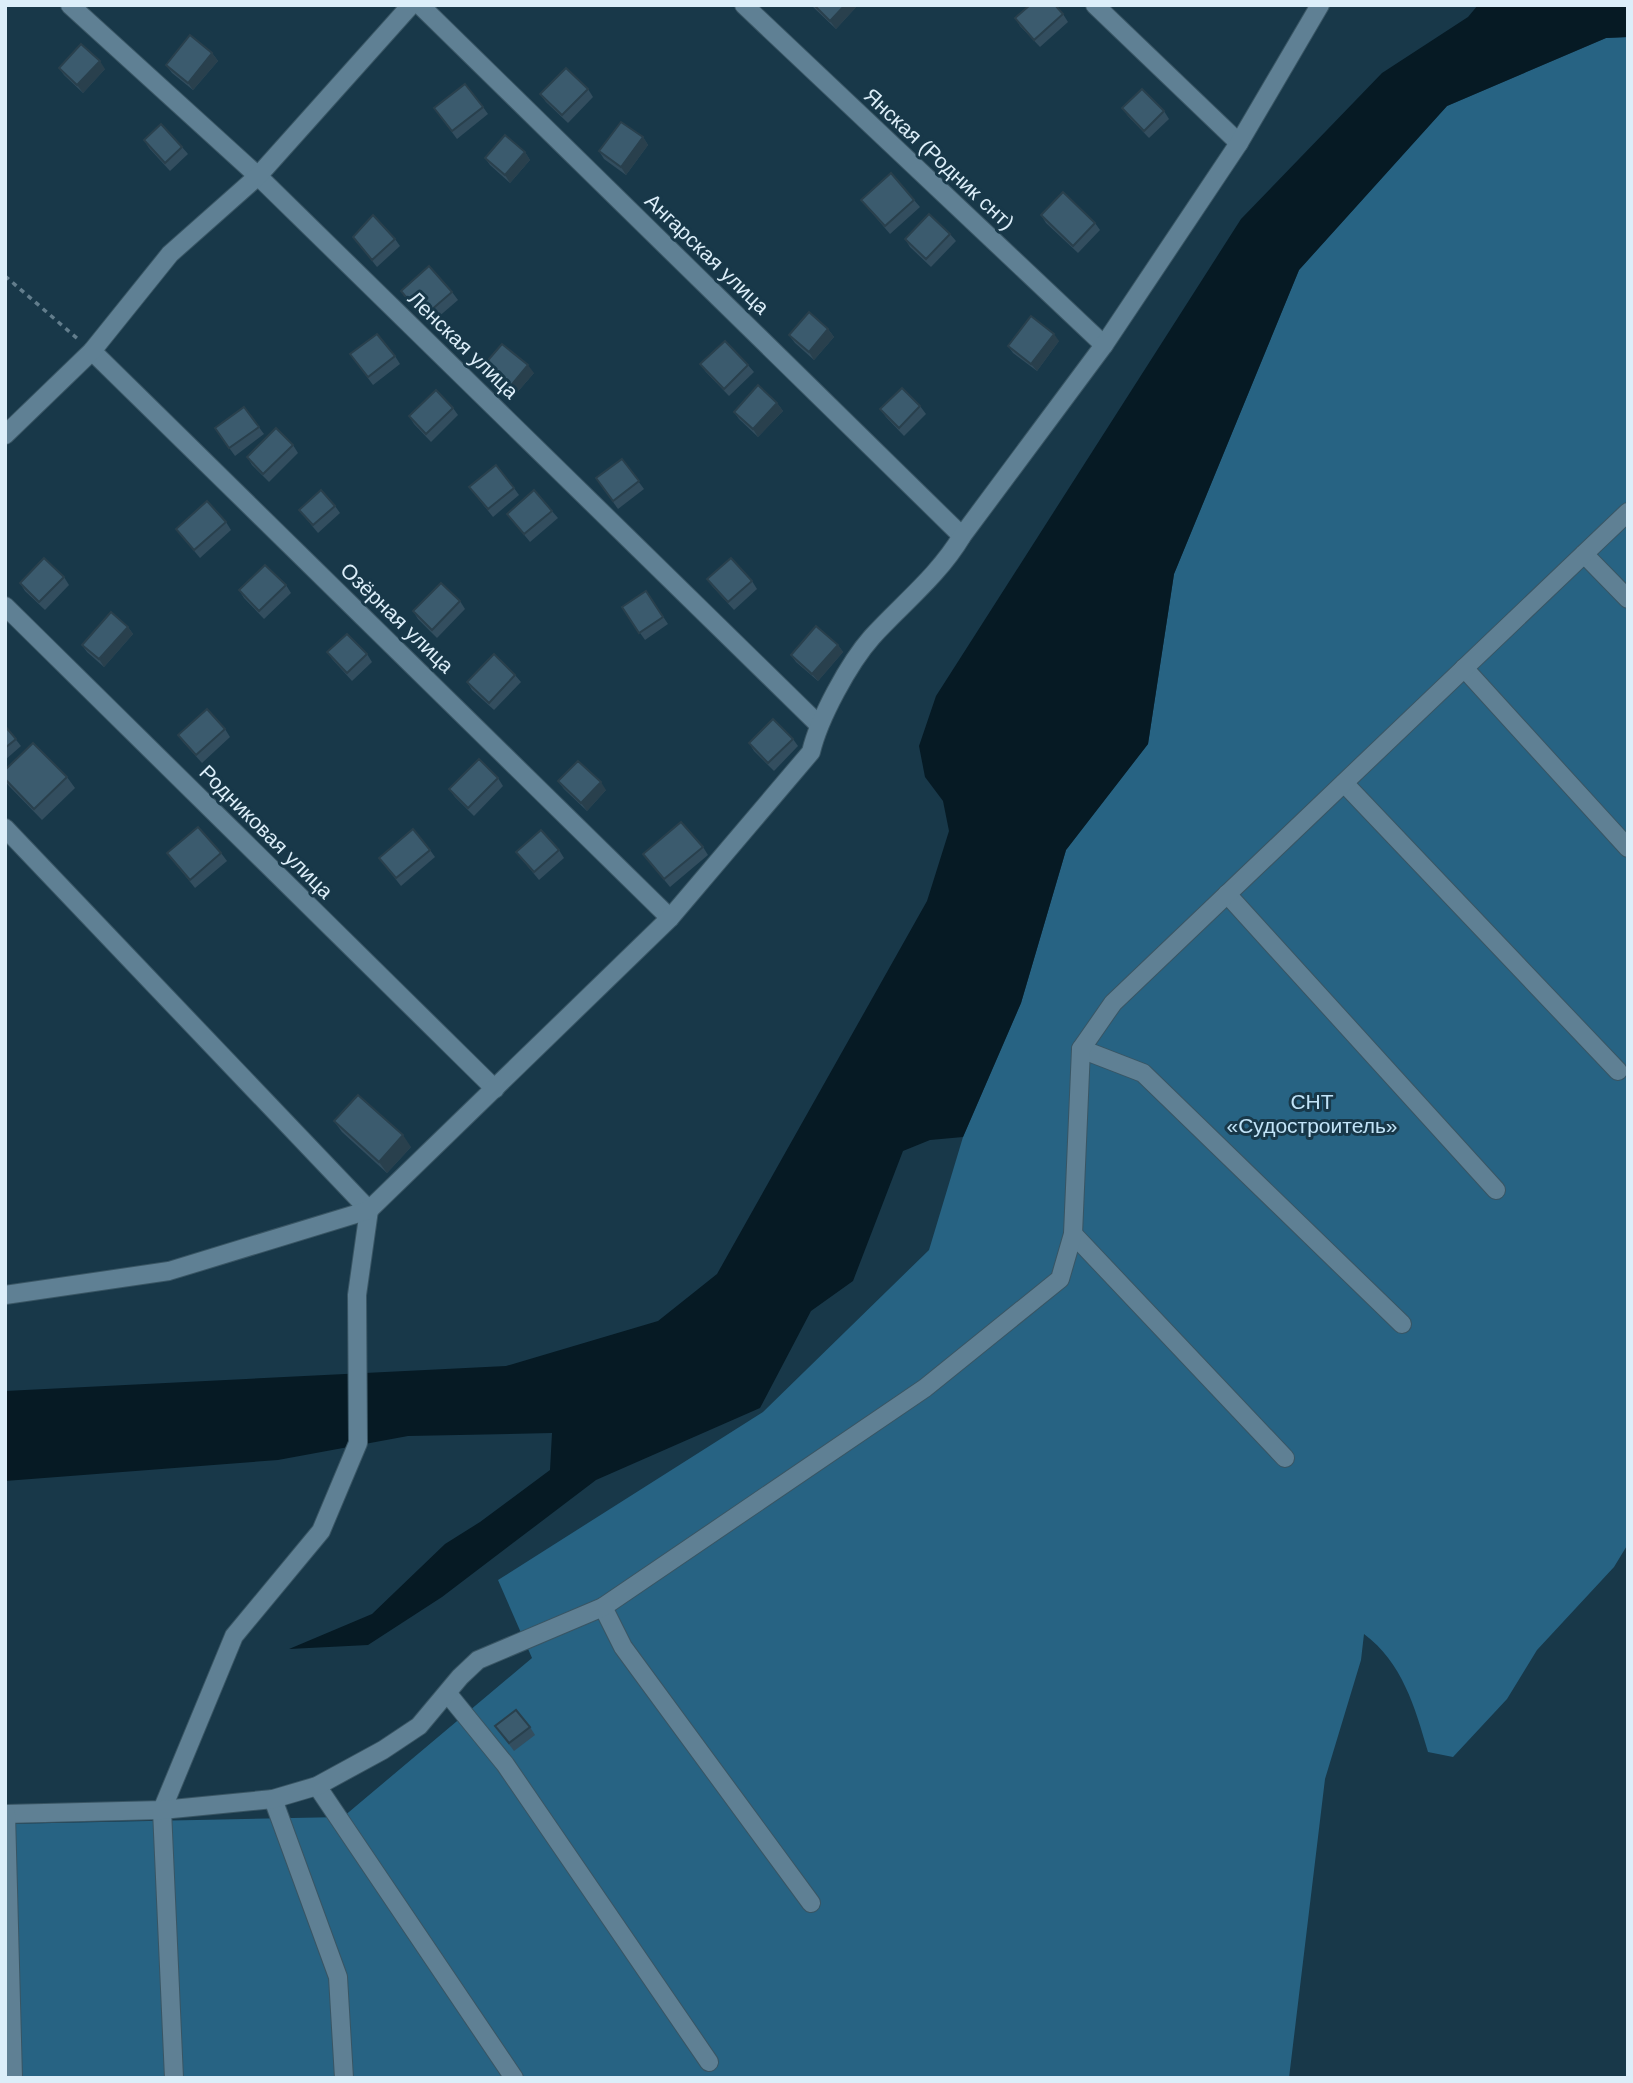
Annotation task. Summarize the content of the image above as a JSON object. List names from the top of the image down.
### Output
{
  "streets": {
    "street": [
      "Янская (Родник снт)",
      "Ангарская улица",
      "Ленская улица",
      "Озёрная улица",
      "Родниковая улица"
    ]
  },
  "parks": ["СНТ «Судостроитель»"]
}
